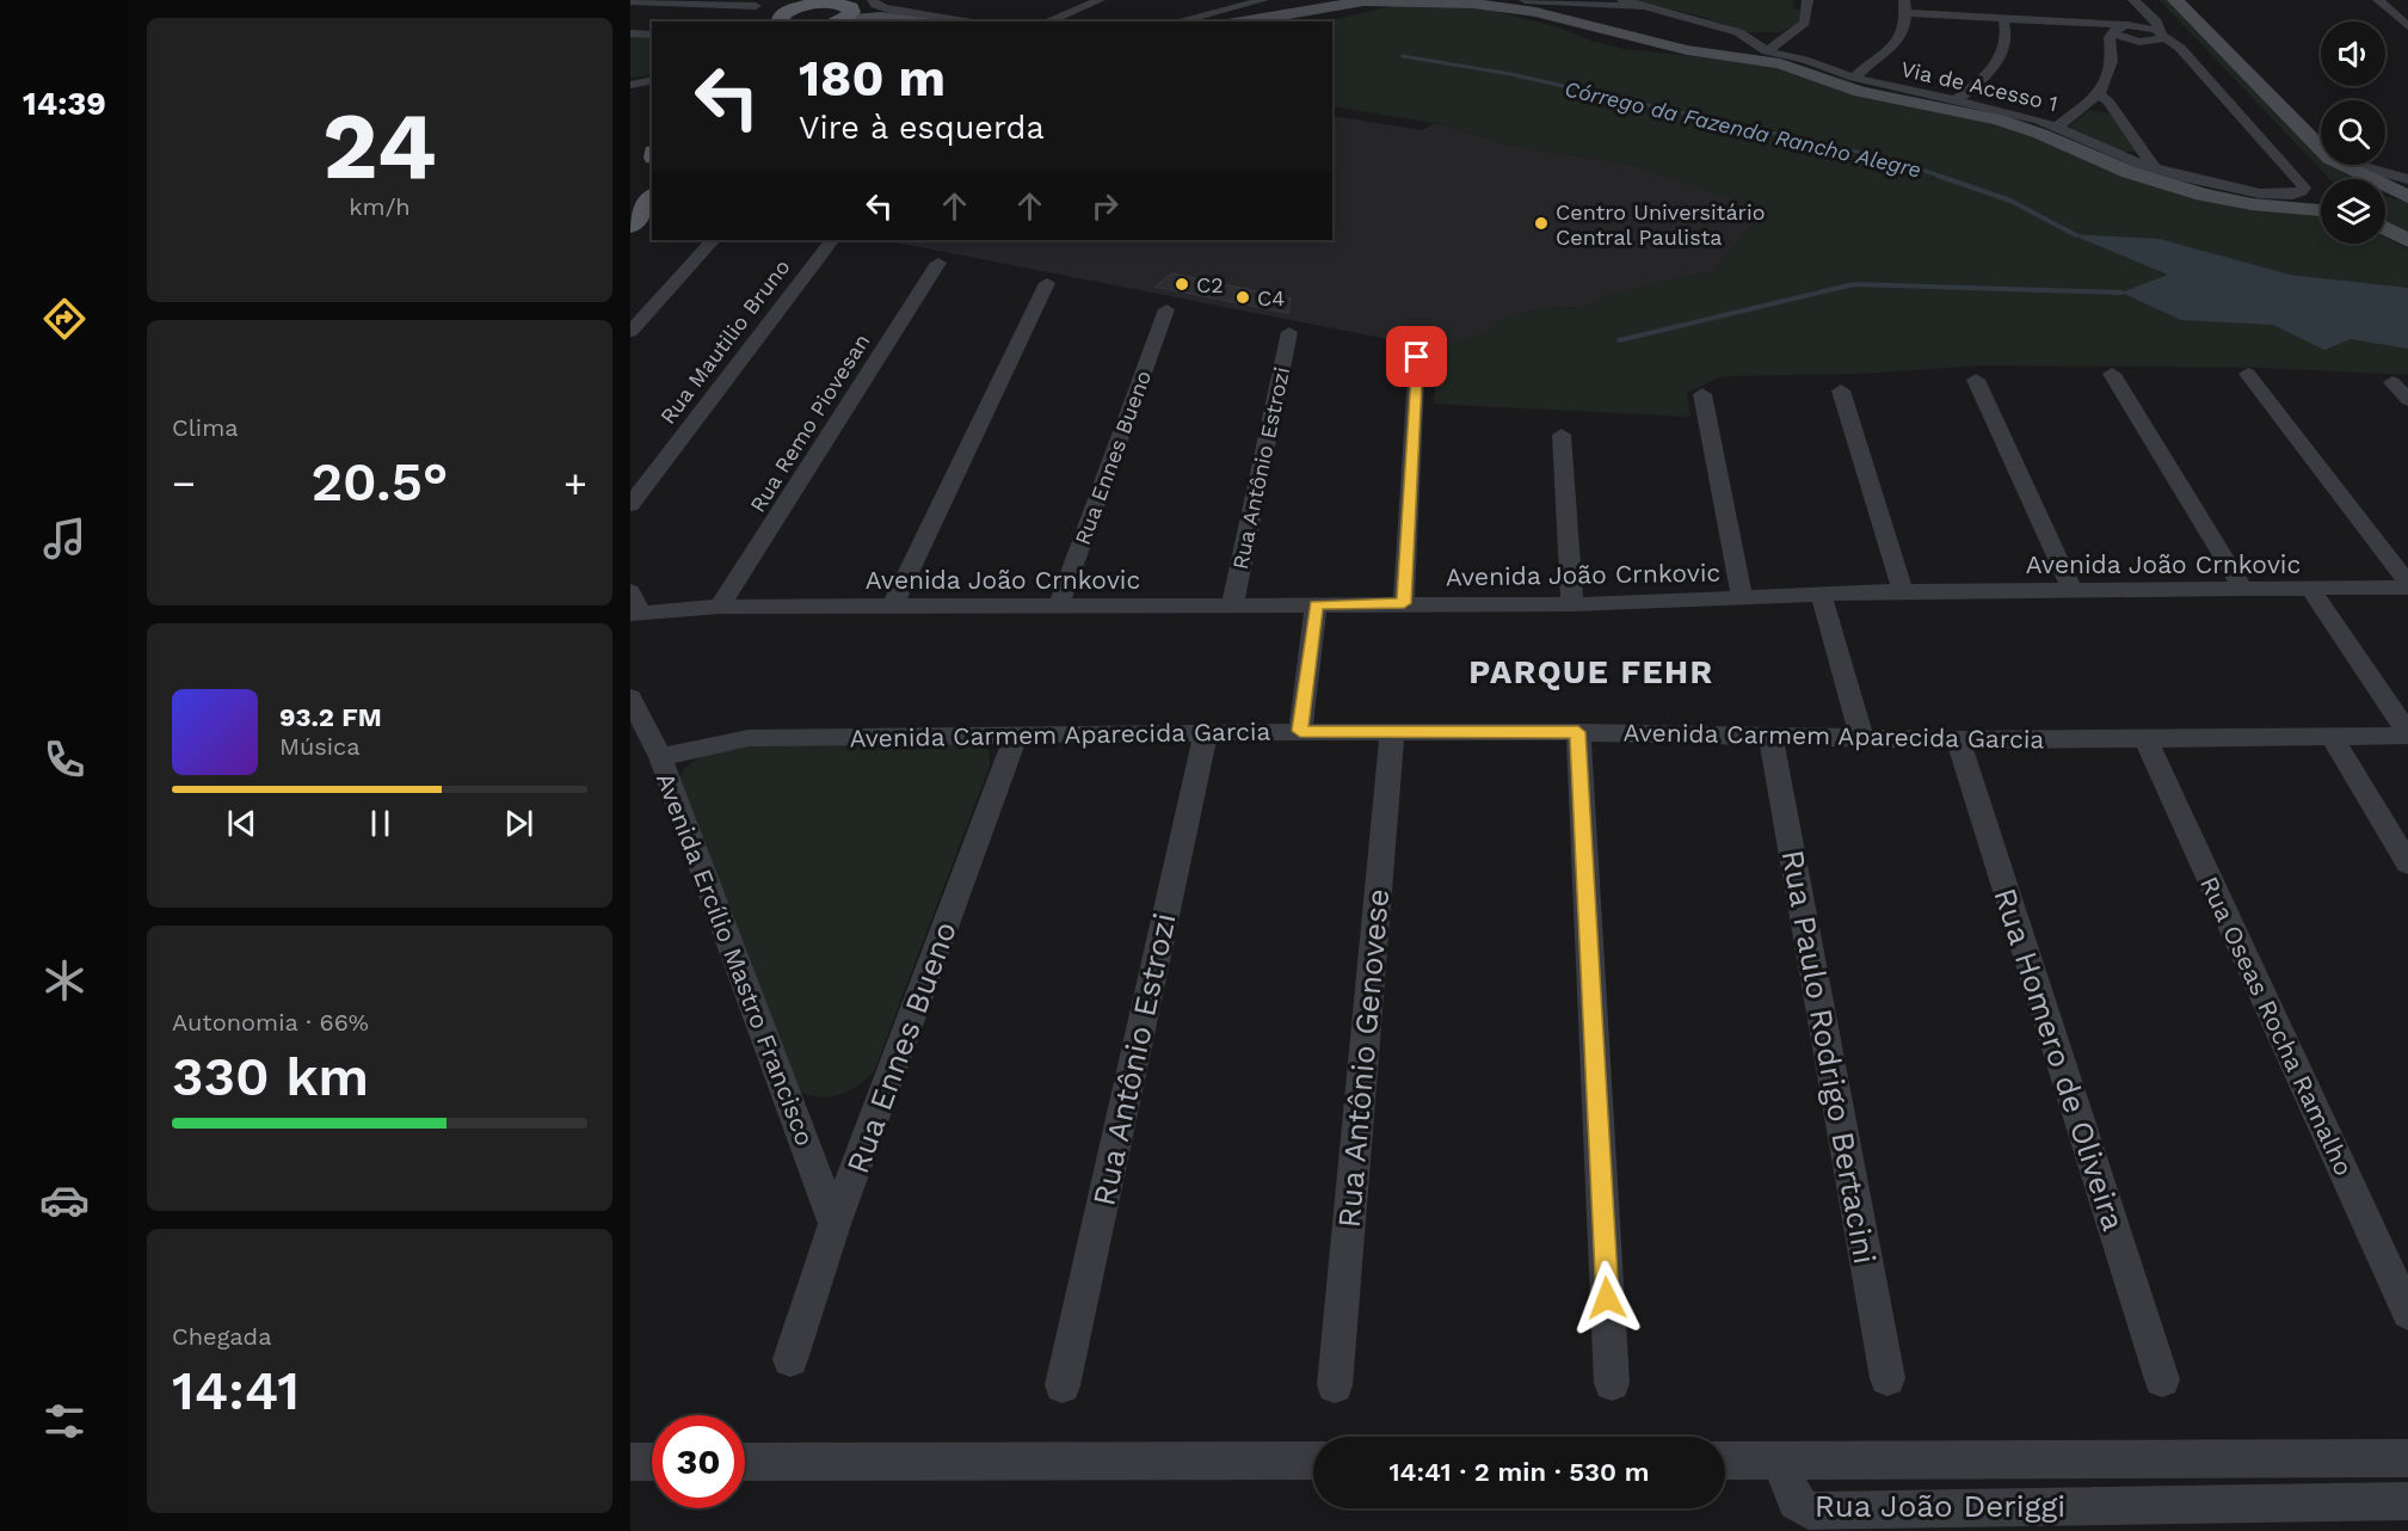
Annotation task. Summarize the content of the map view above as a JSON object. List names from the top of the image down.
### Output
{
  "streets": {
    "street": [
      "Via de Acesso 1",
      "Rua Mautilio Bruno",
      "Rua Remo Piovesan",
      "Rua Ennes Bueno",
      "Rua Antônio Estrozi",
      "Avenida João Crnkovic",
      "Avenida Carmem Aparecida Garcia",
      "Avenida Ercílio Mastro Francisco",
      "Rua Oseas Rocha Ramalho",
      "Rua Paulo Rodrigo Bertacini",
      "Rua Antônio Genovese",
      "Rua Homero de Oliveira",
      "Rua João Deriggi"
    ]
  },
  "crossings": [
    ["Rua Remo Piovesan", "Avenida João Crnkovic"],
    ["Rua Ennes Bueno", "Avenida João Crnkovic"],
    ["Rua Ennes Bueno", "Avenida Carmem Aparecida Garcia"],
    ["Rua Ennes Bueno", "Avenida Ercílio Mastro Francisco"],
    ["Rua Antônio Estrozi", "Avenida João Crnkovic"],
    ["Rua Antônio Estrozi", "Avenida Carmem Aparecida Garcia"],
    ["Avenida Carmem Aparecida Garcia", "Avenida Ercílio Mastro Francisco"],
    ["Avenida Carmem Aparecida Garcia", "Rua Oseas Rocha Ramalho"],
    ["Avenida Carmem Aparecida Garcia", "Rua Paulo Rodrigo Bertacini"],
    ["Avenida Carmem Aparecida Garcia", "Rua Antônio Genovese"],
    ["Avenida Carmem Aparecida Garcia", "Rua Homero de Oliveira"]
  ],
  "districts": ["PARQUE FEHR"],
  "water": ["Córrego da Fazenda Rancho Alegre"],
  "places": ["Centro Universitário Central Paulista", "C2", "C4"],
  "page": {
    "tabs": "14:39",
    "tile": [
      ["24", "km/h"],
      "Clima",
      ["Autonomia · 66%", "330 km"],
      ["Chegada", "14:41"]
    ],
    "turn": ["180 m", "Vire à esquerda"],
    "heat": ["−", "20.5°", "+"],
    "song": ["93.2 FM", "Música"],
    "limit": "30",
    "trip": "14:41 · 2 min · 530 m"
  }
}
